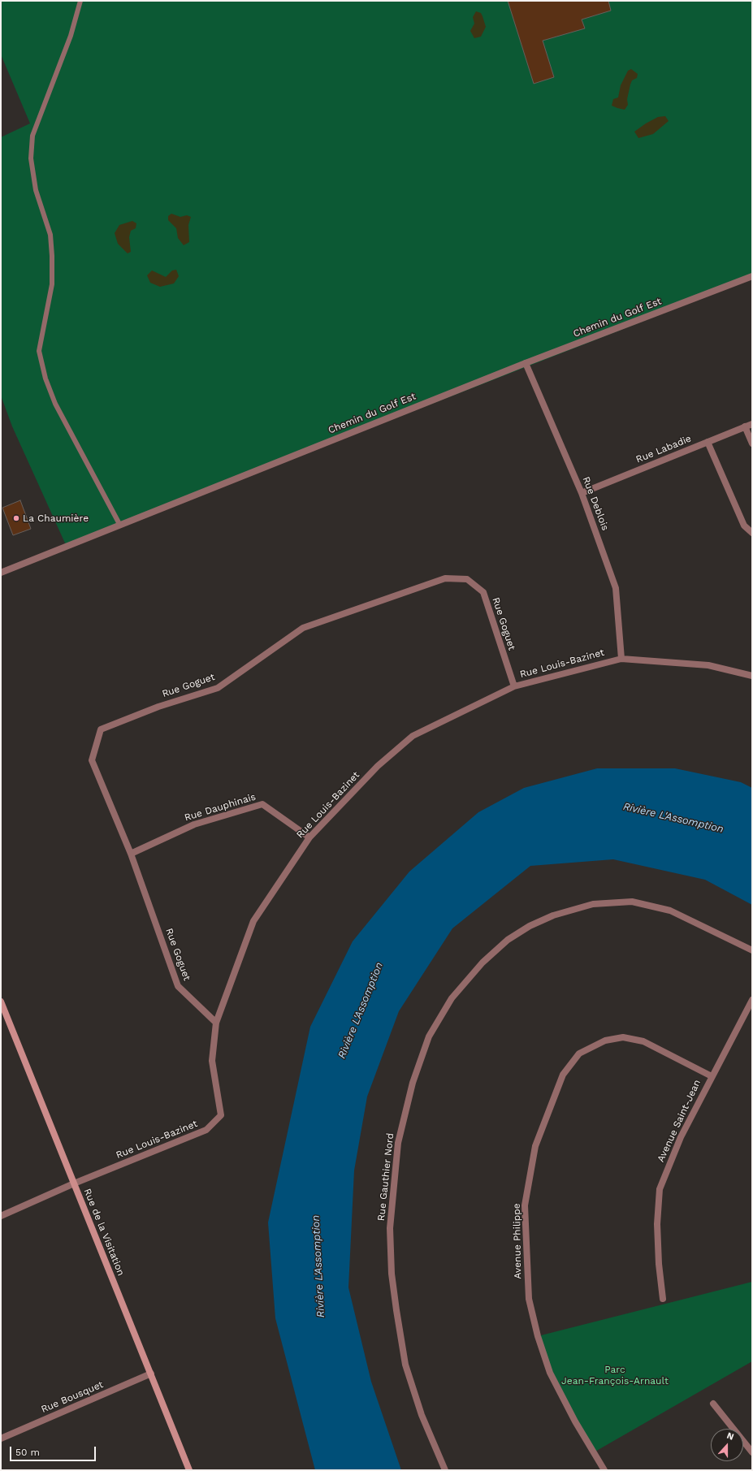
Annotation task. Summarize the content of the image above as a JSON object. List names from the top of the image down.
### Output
{
  "streets": {
    "main road": ["Rue de la Visitation"],
    "street": [
      "Chemin du Golf Est",
      "Rue Labadie",
      "Rue Deblois",
      "Rue Goguet",
      "Rue Louis-Bazinet",
      "Rue Dauphinais",
      "Avenue Saint-Jean",
      "Rue Gauthier Nord",
      "Avenue Philippe",
      "Rue Bousquet"
    ]
  },
  "crossings": [
    ["Chemin du Golf Est", "Rue Deblois"],
    ["Rue Labadie", "Rue Deblois"],
    ["Rue Deblois", "Rue Louis-Bazinet"],
    ["Rue Goguet", "Rue Louis-Bazinet"],
    ["Rue Goguet", "Rue Dauphinais"],
    ["Rue Louis-Bazinet", "Rue Dauphinais"],
    ["Rue Louis-Bazinet", "Rue de la Visitation"],
    ["Avenue Saint-Jean", "Avenue Philippe"],
    ["Rue de la Visitation", "Rue Bousquet"]
  ],
  "water": ["Rivière L'Assomption"],
  "parks": ["Parc Jean-François-Arnault"],
  "places": ["La Chaumière"],
  "scale_bar": "50 m",
  "north": "top"
}
